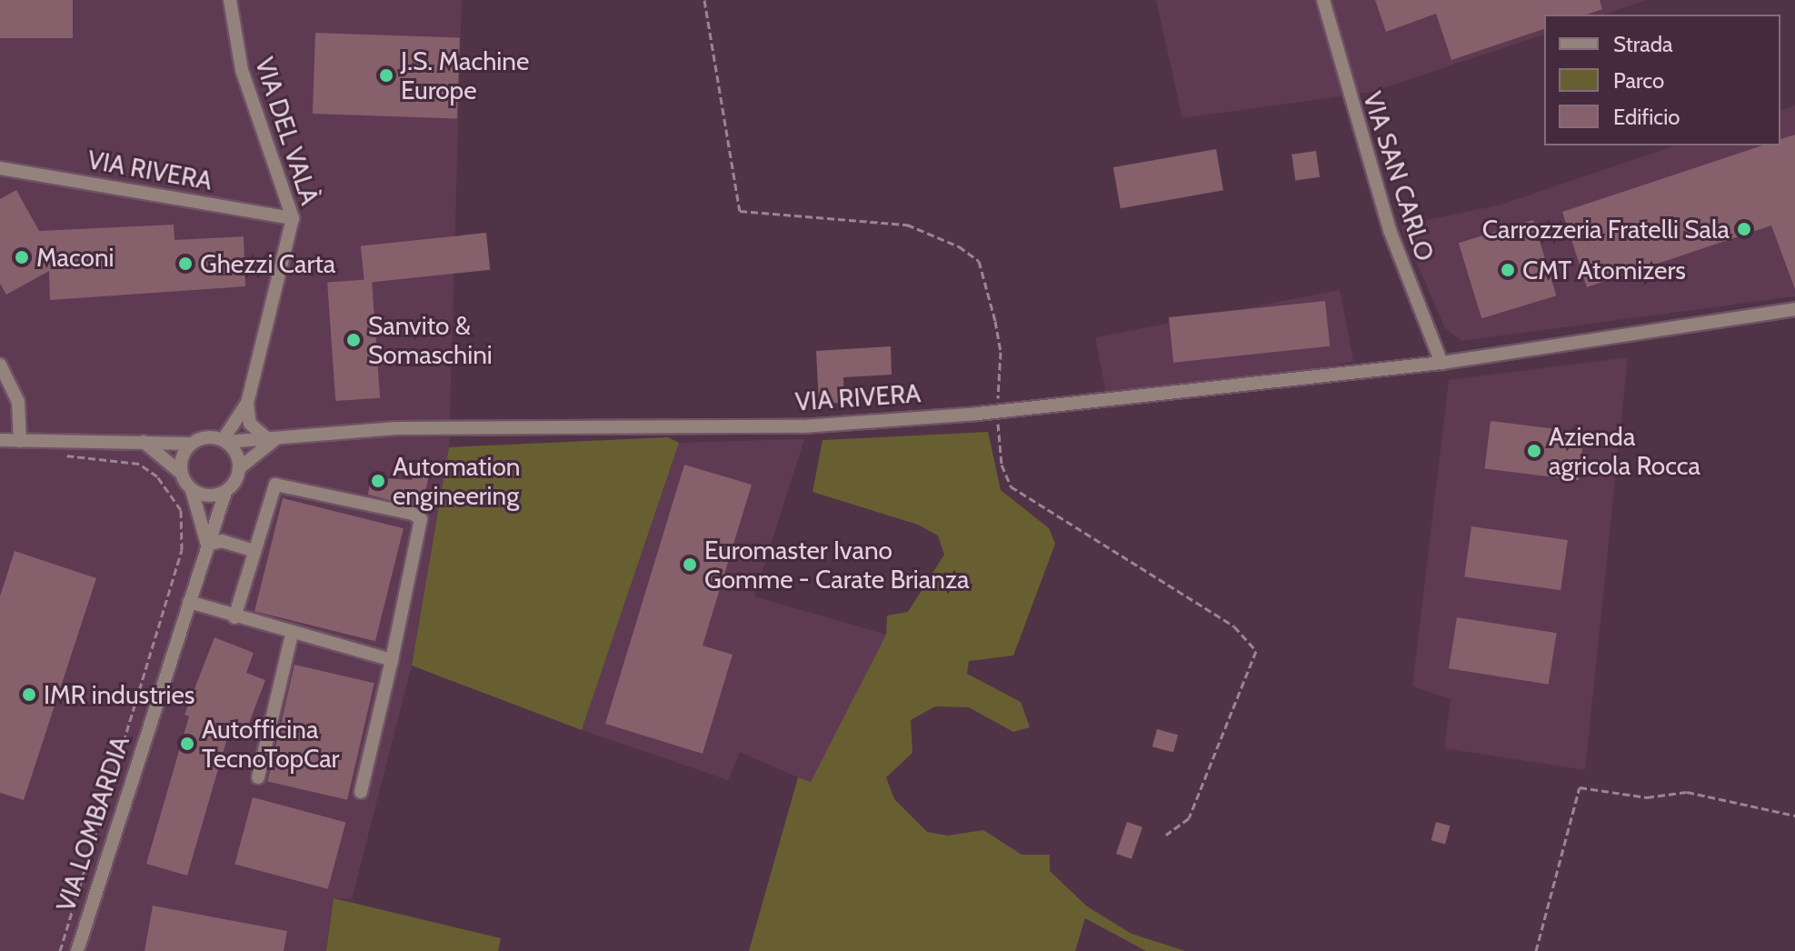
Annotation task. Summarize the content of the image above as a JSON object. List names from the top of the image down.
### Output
{
  "streets": {
    "street": [
      "VIA DEL VALÀ",
      "VIA RIVERA",
      "VIA SAN CARLO",
      "VIA LOMBARDIA"
    ]
  },
  "crossings": [
    ["VIA DEL VALÀ", "VIA RIVERA"],
    ["VIA DEL VALÀ", "VIA LOMBARDIA"],
    ["VIA RIVERA", "VIA SAN CARLO"],
    ["VIA RIVERA", "VIA LOMBARDIA"]
  ],
  "places": [
    "J.S. Machine Europe",
    "Carrozzeria Fratelli Sala",
    "Maconi",
    "Ghezzi Carta",
    "CMT Atomizers",
    "Sanvito & Somaschini",
    "Azienda agricola Rocca",
    "Automation engineering",
    "Euromaster Ivano Gomme - Carate Brianza",
    "IMR industries",
    "Autofficina TecnoTopCar"
  ],
  "legend": ["Strada", "Parco", "Edificio"]
}
